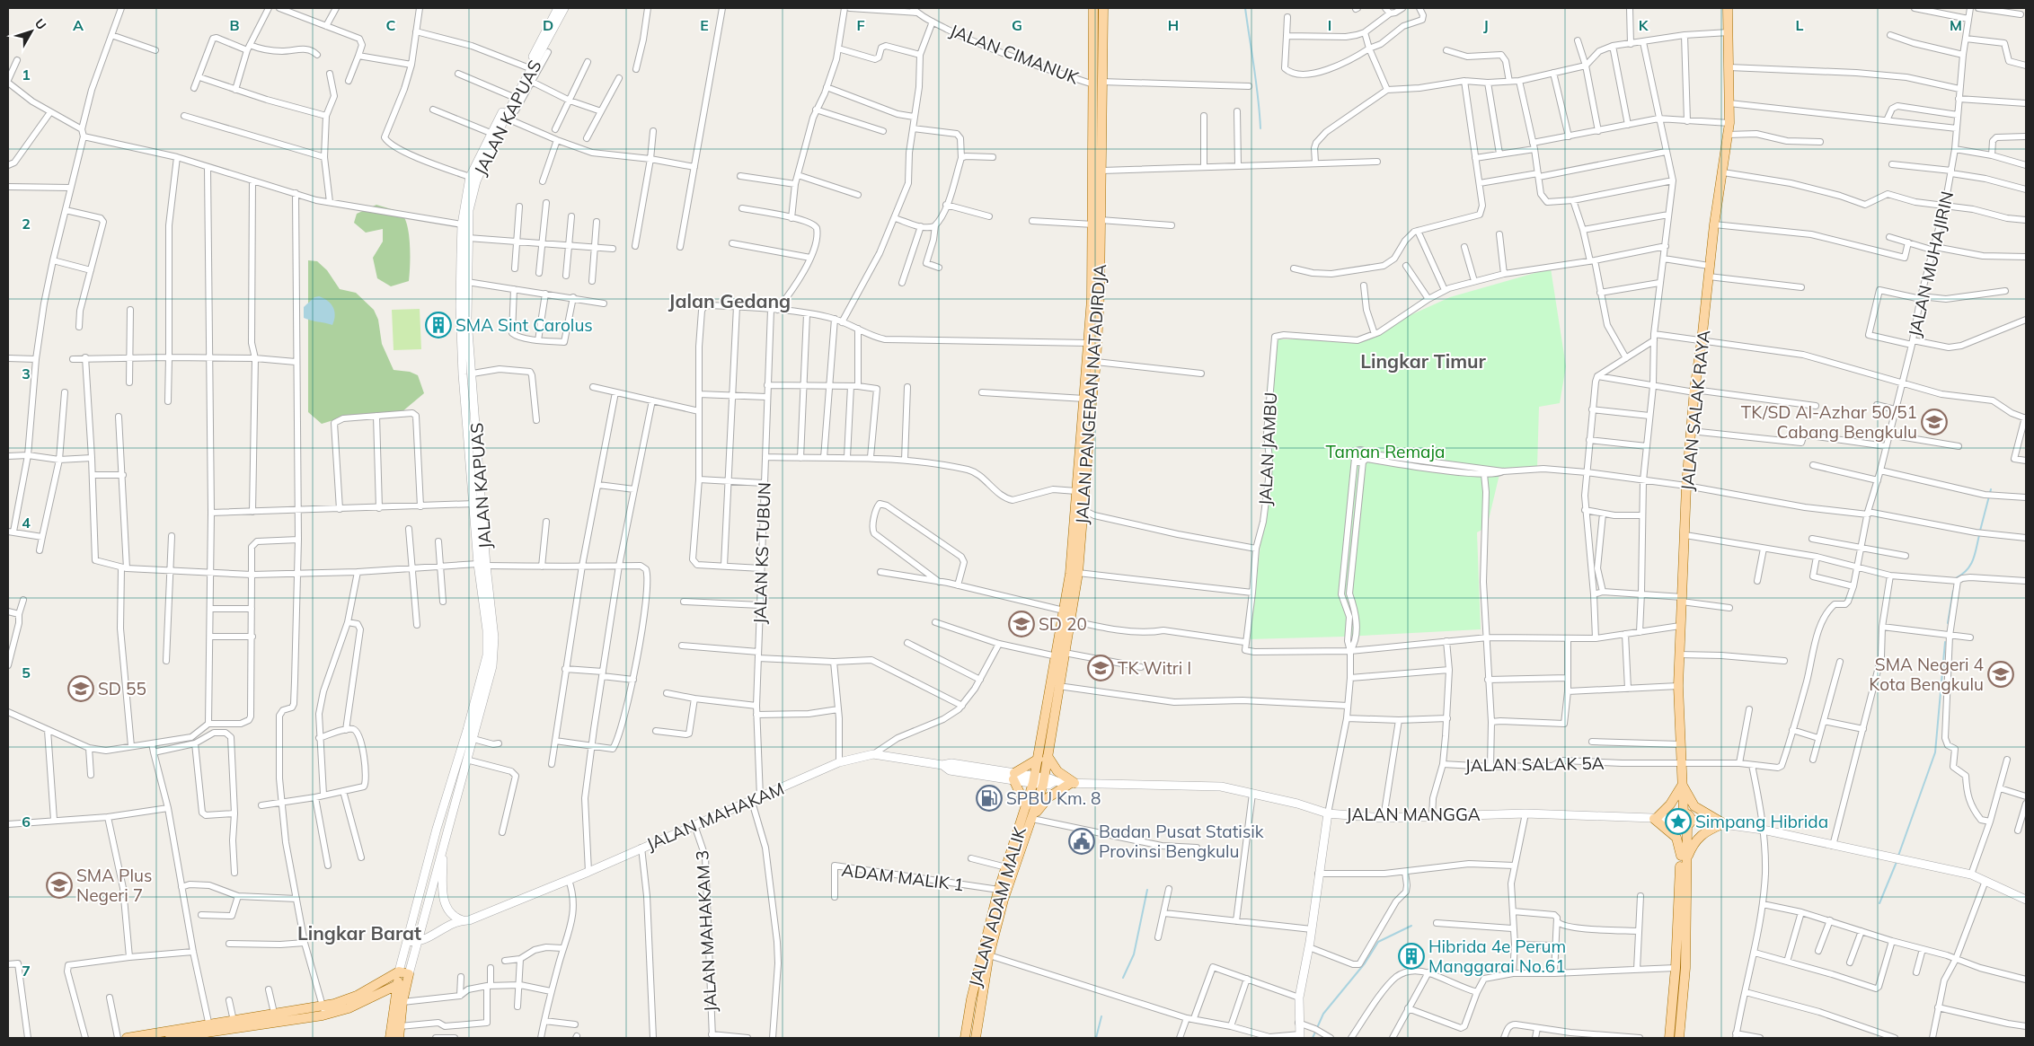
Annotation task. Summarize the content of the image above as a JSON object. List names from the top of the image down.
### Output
{
  "streets": {
    "main road": ["JALAN PANGERAN NATADIRDJA", "JALAN SALAK RAYA", "JALAN ADAM MALIK"],
    "street": [
      "JALAN CIMANUK",
      "JALAN KAPUAS",
      "JALAN MUHAJIRIN",
      "JALAN JAMBU",
      "JALAN KS TUBUN",
      "JALAN SALAK 5A",
      "JALAN MANGGA",
      "JALAN MAHAKAM",
      "ADAM MALIK 1",
      "JALAN MAHAKAM 3"
    ]
  },
  "crossings": [
    ["JALAN CIMANUK", "JALAN PANGERAN NATADIRDJA"],
    ["JALAN KAPUAS", "JALAN MAHAKAM"],
    ["JALAN PANGERAN NATADIRDJA", "JALAN MANGGA"],
    ["JALAN PANGERAN NATADIRDJA", "JALAN ADAM MALIK"],
    ["JALAN SALAK RAYA", "JALAN SALAK 5A"],
    ["JALAN SALAK RAYA", "JALAN MANGGA"],
    ["JALAN KS TUBUN", "JALAN MAHAKAM"],
    ["JALAN MANGGA", "JALAN MAHAKAM"],
    ["JALAN MANGGA", "JALAN ADAM MALIK"],
    ["JALAN MAHAKAM", "JALAN MAHAKAM 3"],
    ["ADAM MALIK 1", "JALAN ADAM MALIK"]
  ],
  "districts": ["Jalan Gedang", "Lingkar Timur", "Lingkar Barat"],
  "parks": ["Taman Remaja"],
  "places": {
    "building": ["SMA Sint Carolus", "Hibrida 4e Perum Manggarai No.61"],
    "school or university": [
      "TK/SD Al-Azhar 50/51 Cabang Bengkulu",
      "SD 20",
      "TK Witri I",
      "SMA Negeri 4 Kota Bengkulu",
      "SD 55",
      "SMA Plus Negeri 7"
    ],
    "fuel station": ["SPBU Km. 8"],
    "place": ["Simpang Hibrida"],
    "public building": ["Badan Pusat Statisik Provinsi Bengkulu"]
  },
  "north": "top right",
  "grid": {
    "columns": [
      "A",
      "B",
      "C",
      "D",
      "E",
      "F",
      "G",
      "H",
      "I",
      "J",
      "K",
      "L",
      "M"
    ],
    "rows": [
      "1",
      "2",
      "3",
      "4",
      "5",
      "6",
      "7"
    ]
  }
}
